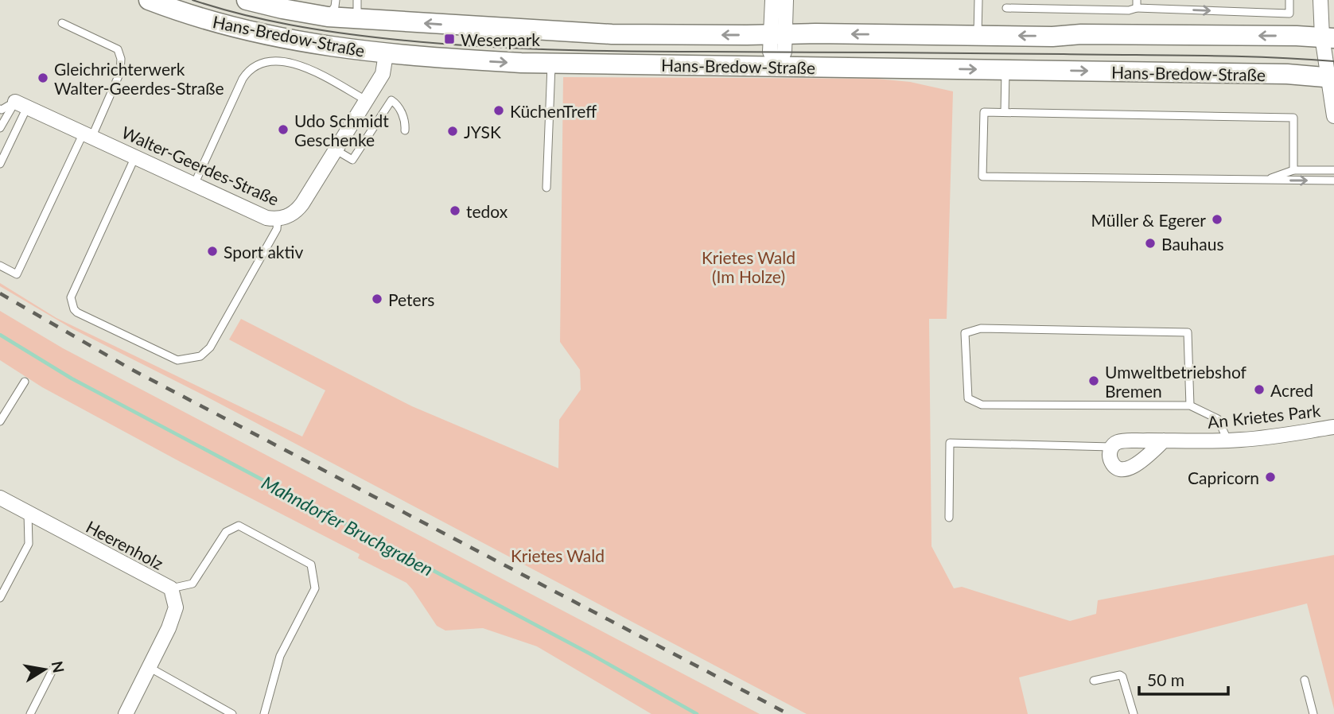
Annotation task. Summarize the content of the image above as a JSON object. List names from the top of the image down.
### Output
{
  "streets": {
    "main road": ["Hans-Bredow-Straße"],
    "street": ["Walter-Geerdes-Straße", "An Krietes Park", "Heerenholz"]
  },
  "crossings": [
    ["Hans-Bredow-Straße", "Walter-Geerdes-Straße"]
  ],
  "water": ["Mahndorfer Bruchgraben"],
  "parks": ["Krietes Wald (Im Holze)", "Krietes Wald"],
  "places": {
    "transit": ["Weserpark"],
    "other": [
      "Gleichrichterwerk Walter-Geerdes-Straße",
      "KüchenTreff",
      "Udo Schmidt Geschenke",
      "JYSK",
      "tedox",
      "Müller & Egerer",
      "Bauhaus",
      "Sport aktiv",
      "Peters",
      "Umweltbetriebshof Bremen",
      "Acred",
      "Capricorn"
    ]
  },
  "scale_bar": "50 m",
  "north": "right"
}
